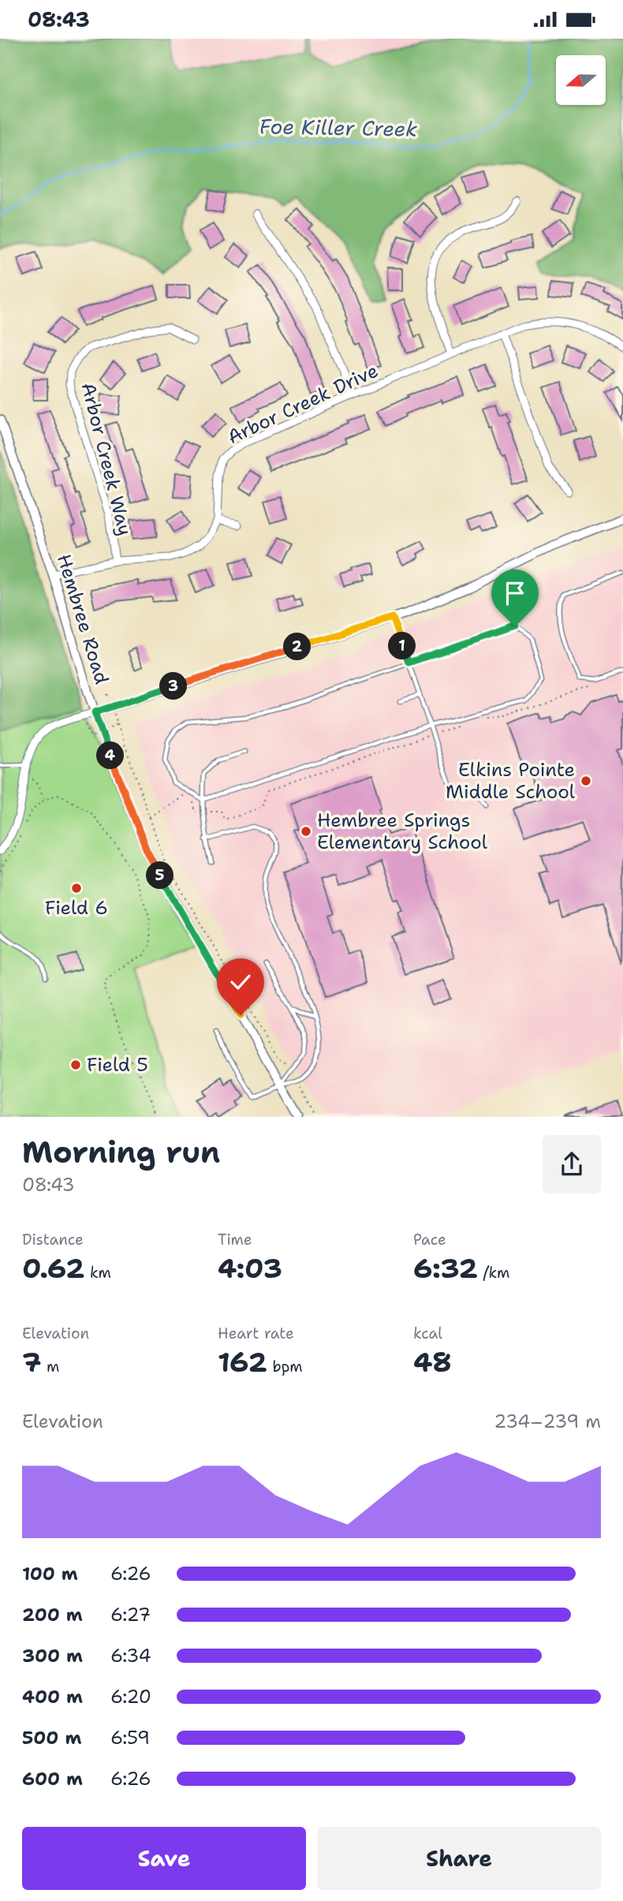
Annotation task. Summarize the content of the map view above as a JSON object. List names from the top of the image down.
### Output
{
  "streets": {
    "street": ["Arbor Creek Drive", "Arbor Creek Way", "Hembree Road"]
  },
  "water": ["Foe Killer Creek"],
  "places": [
    "Elkins Pointe Middle School",
    "Hembree Springs Elementary School",
    "Field 6",
    "Field 5"
  ],
  "north": "left",
  "page": {
    "status": "08:43",
    "pins": [
      "1",
      "2",
      "3",
      "4",
      "5"
    ],
    "heading": ["Morning run", "08:43"],
    "stats": [
      ["Distance", "0.62 km"],
      ["Time", "4:03"],
      ["Pace", "6:32 /km"],
      ["Elevation", "7 m"],
      ["Heart rate", "162 bpm"],
      ["kcal", "48"]
    ],
    "chart": ["Elevation", "234–239 m"],
    "list": [
      {
        "name": "100 m",
        "note": "6:26"
      },
      {
        "name": "200 m",
        "note": "6:27"
      },
      {
        "name": "300 m",
        "note": "6:34"
      },
      {
        "name": "400 m",
        "note": "6:20"
      },
      {
        "name": "500 m",
        "note": "6:59"
      },
      {
        "name": "600 m",
        "note": "6:26"
      }
    ],
    "buttons": ["Save", "Share"]
  }
}
